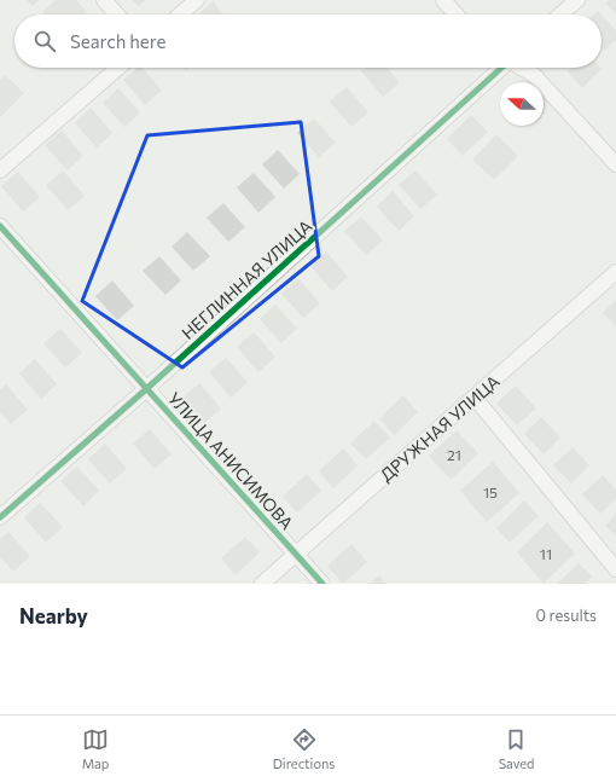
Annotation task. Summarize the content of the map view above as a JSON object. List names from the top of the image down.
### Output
{
  "streets": {
    "street": ["НЕГЛИННАЯ УЛИЦА", "ДРУЖНАЯ УЛИЦА", "УЛИЦА АНИСИМОВА"]
  },
  "crossings": [
    ["НЕГЛИННАЯ УЛИЦА", "УЛИЦА АНИСИМОВА"],
    ["ДРУЖНАЯ УЛИЦА", "УЛИЦА АНИСИМОВА"]
  ],
  "house_numbers": ["21", "15", "11"],
  "north": "left",
  "page": {
    "search": "Search here",
    "heading": ["Nearby", "0 results"],
    "nav": ["Map", "Directions", "Saved"]
  }
}
